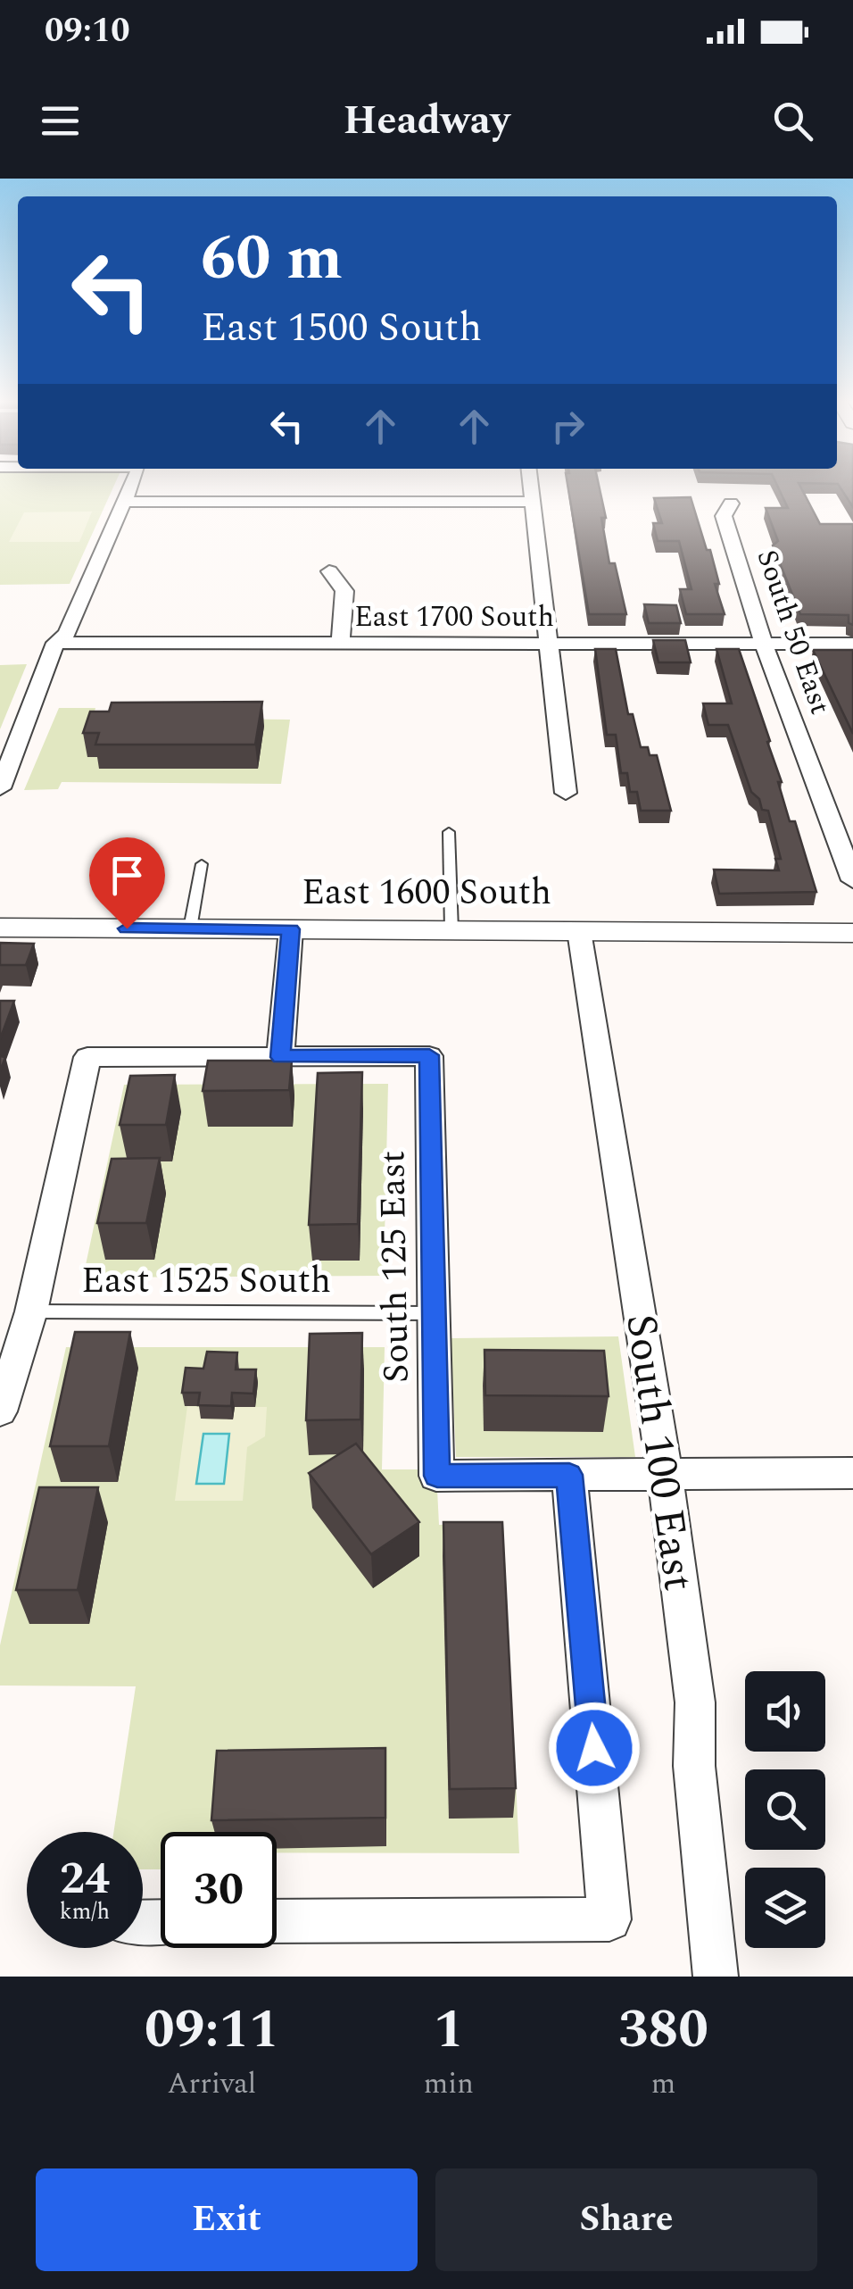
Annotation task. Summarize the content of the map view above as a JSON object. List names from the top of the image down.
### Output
{
  "streets": {
    "street": [
      "East 1700 South",
      "South 50 East",
      "East 1600 South",
      "South 125 East",
      "South 100 East"
    ],
    "lane": ["East 1525 South"]
  },
  "crossings": [
    ["East 1700 South", "South 50 East"],
    ["East 1600 South", "South 100 East"],
    ["South 125 East", "East 1525 South"]
  ],
  "page": {
    "status": "09:10",
    "header": "Headway",
    "turn": ["60 m", "East 1500 South"],
    "speed": "24 km/h",
    "limit": "30",
    "eta": [
      "09:11",
      "Arrival",
      "1",
      "min",
      "380",
      "m"
    ],
    "buttons": ["Exit", "Share"]
  }
}
